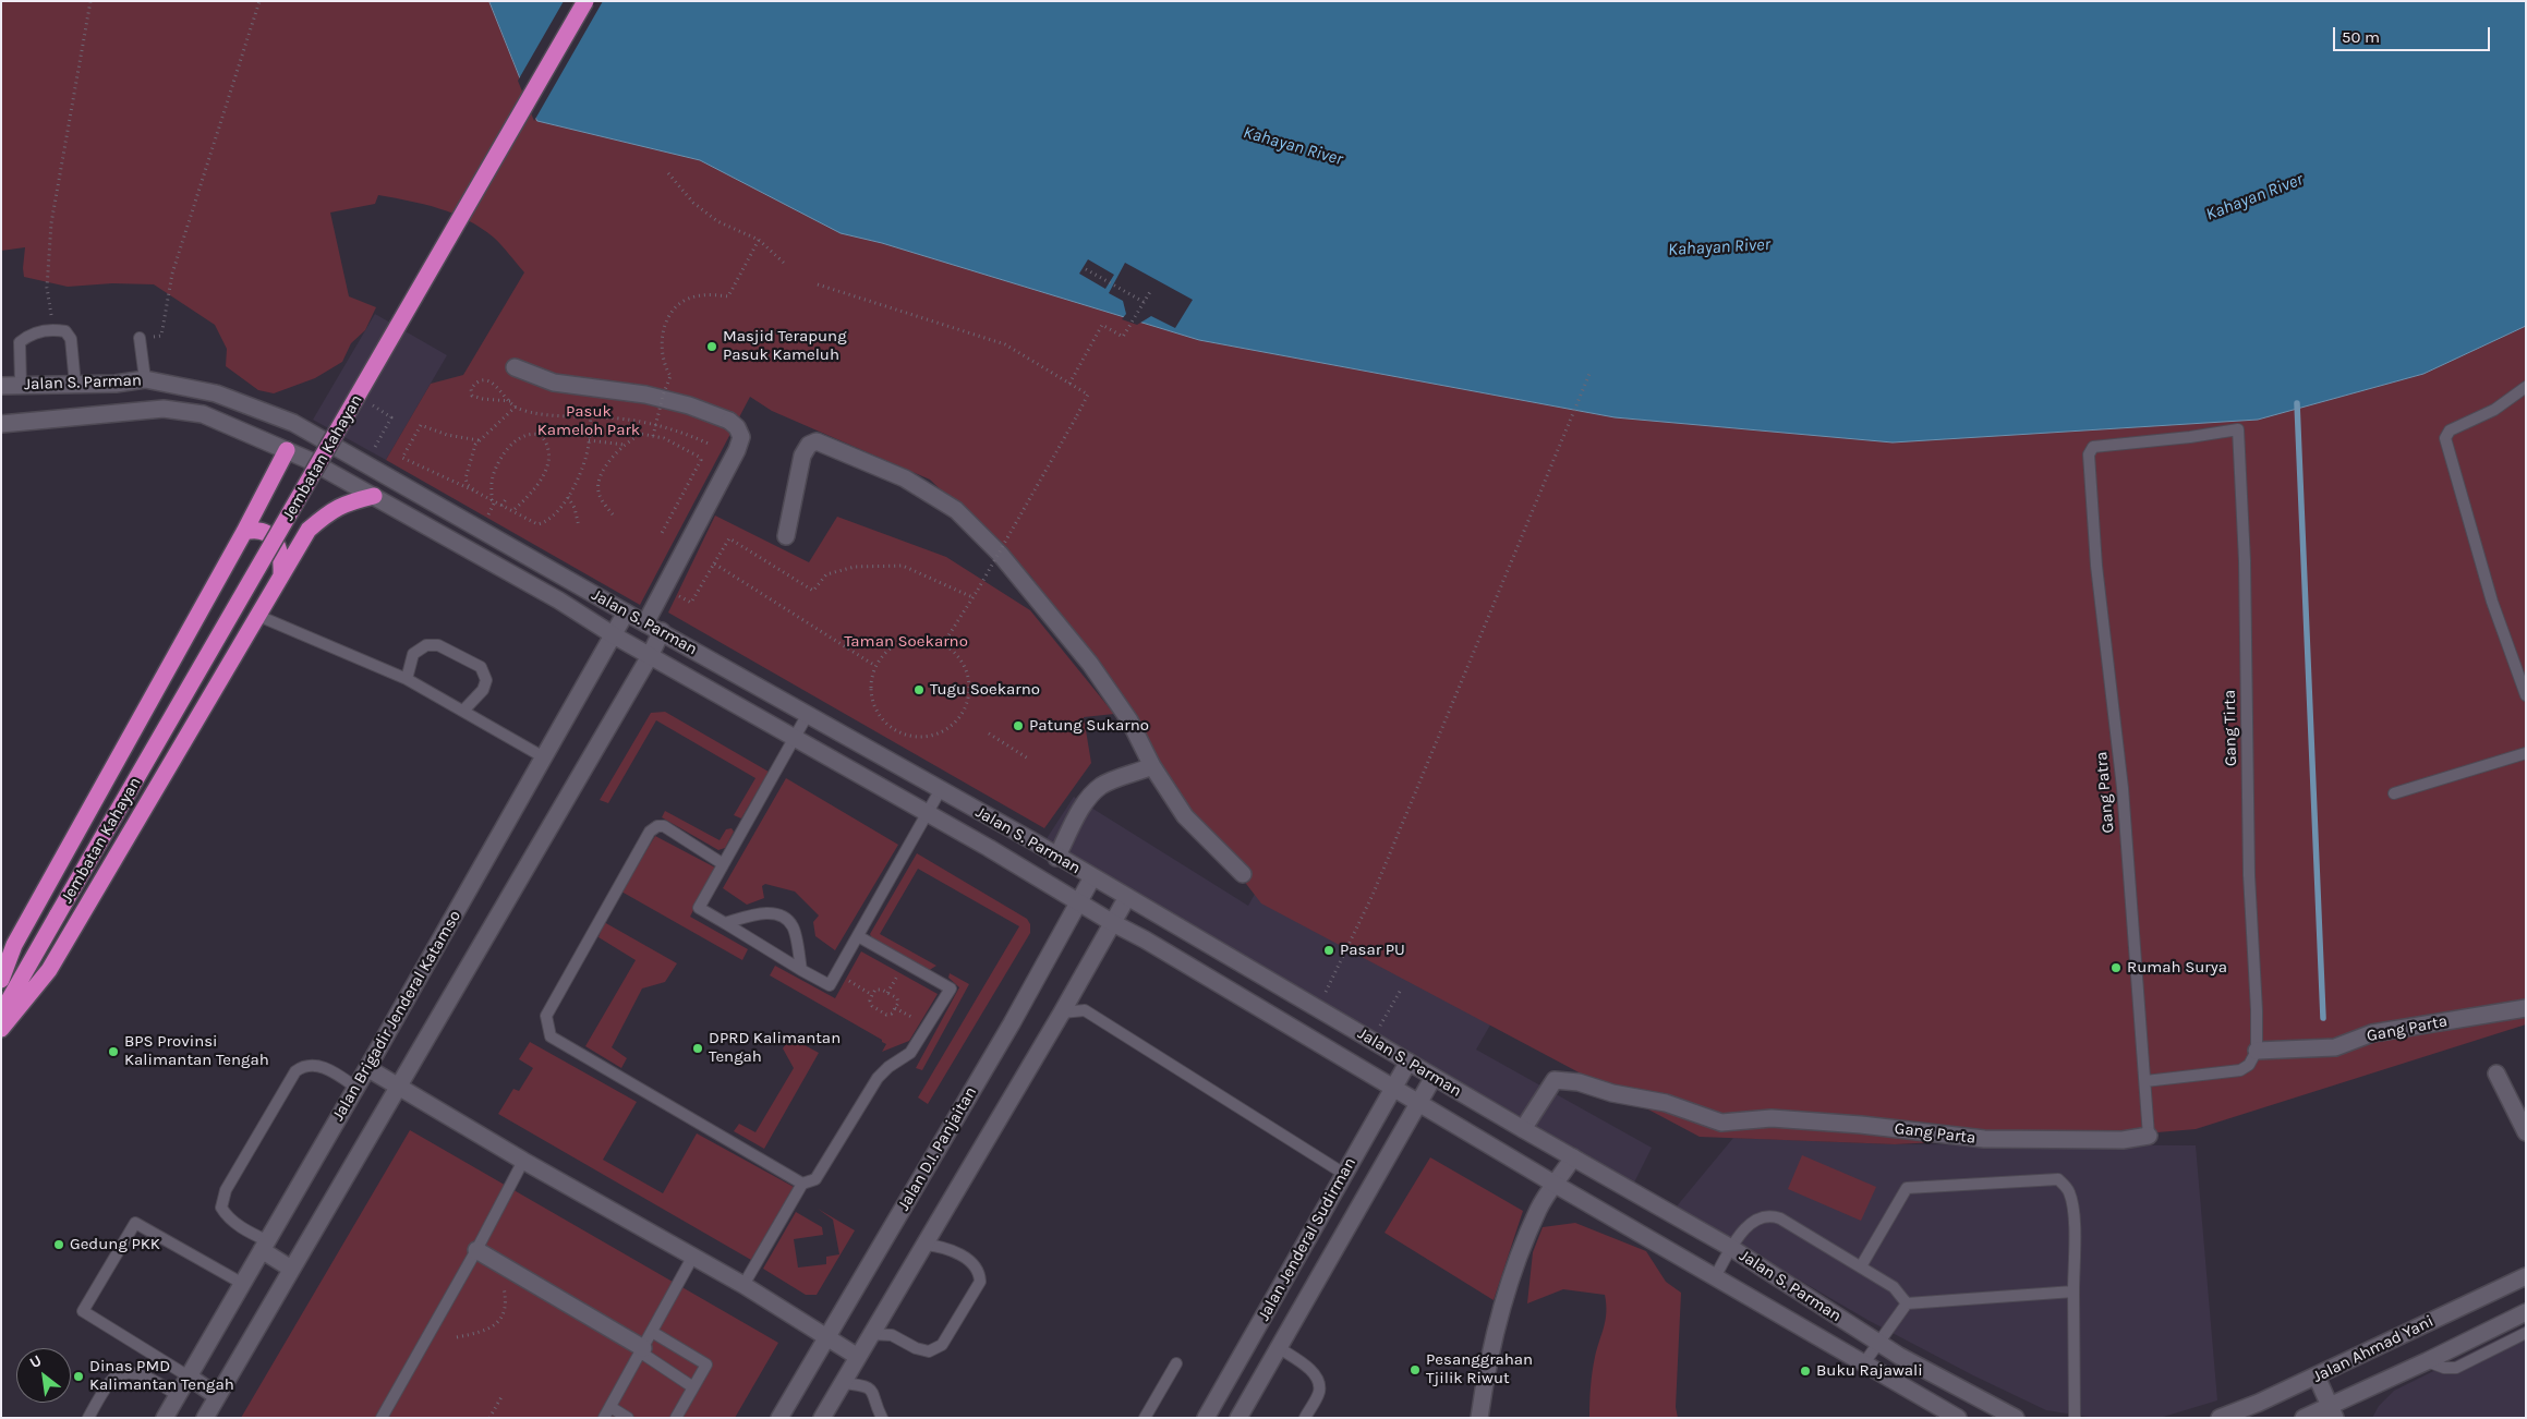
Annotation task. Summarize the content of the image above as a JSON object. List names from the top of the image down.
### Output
{
  "streets": {
    "highway": ["Jembatan Kahayan"],
    "street": [
      "Jalan S. Parman",
      "Jalan Brigadir Jenderal Katamso",
      "Gang Parta",
      "Jalan D.I. Panjaitan",
      "Jalan Jenderal Sudirman",
      "Jalan Ahmad Yani"
    ],
    "lane": ["Gang Tirta", "Gang Patra"]
  },
  "crossings": [
    ["Jalan S. Parman", "Jalan Brigadir Jenderal Katamso"],
    ["Jalan S. Parman", "Gang Parta"],
    ["Jalan S. Parman", "Jalan D.I. Panjaitan"],
    ["Jalan S. Parman", "Jalan Jenderal Sudirman"],
    ["Gang Tirta", "Gang Patra"],
    ["Gang Tirta", "Gang Parta"],
    ["Gang Patra", "Gang Parta"]
  ],
  "water": ["Kahayan River"],
  "parks": ["Pasuk Kameloh Park", "Taman Soekarno"],
  "places": [
    "Masjid Terapung Pasuk Kameluh",
    "Tugu Soekarno",
    "Patung Sukarno",
    "Pasar PU",
    "Rumah Surya",
    "DPRD Kalimantan Tengah",
    "BPS Provinsi Kalimantan Tengah",
    "Gedung PKK",
    "Pesanggrahan Tjilik Riwut",
    "Buku Rajawali",
    "Dinas PMD Kalimantan Tengah"
  ],
  "scale_bar": "50 m",
  "north": "top left"
}
